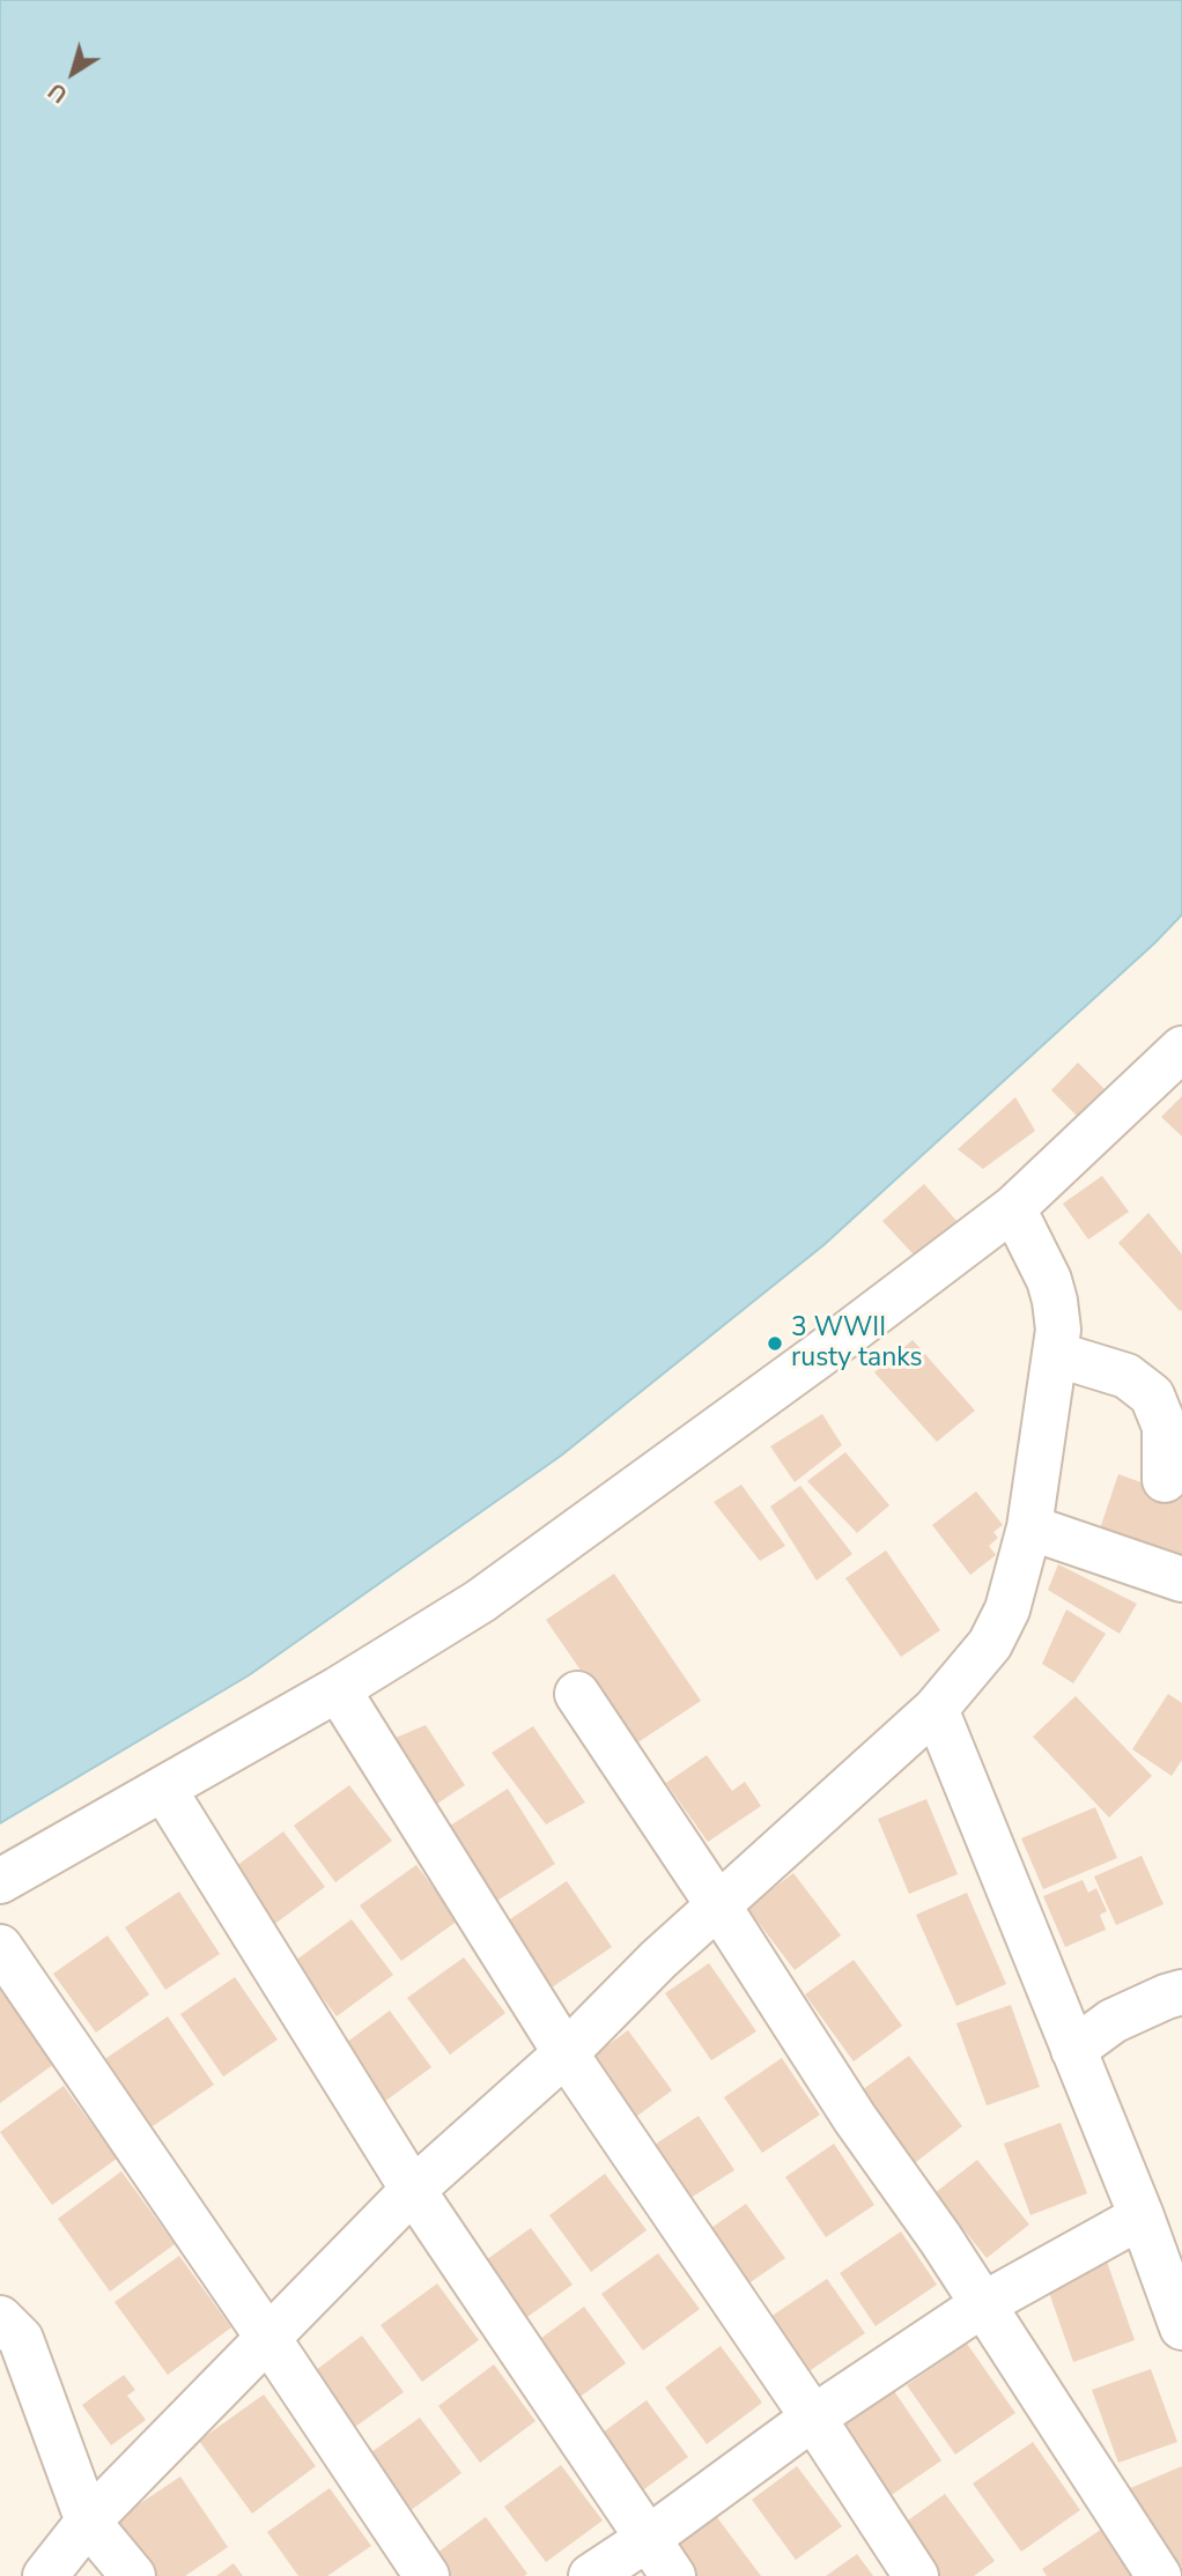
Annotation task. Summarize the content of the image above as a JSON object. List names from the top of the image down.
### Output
{
  "places": ["3 WWII rusty tanks"],
  "north": "bottom left"
}
